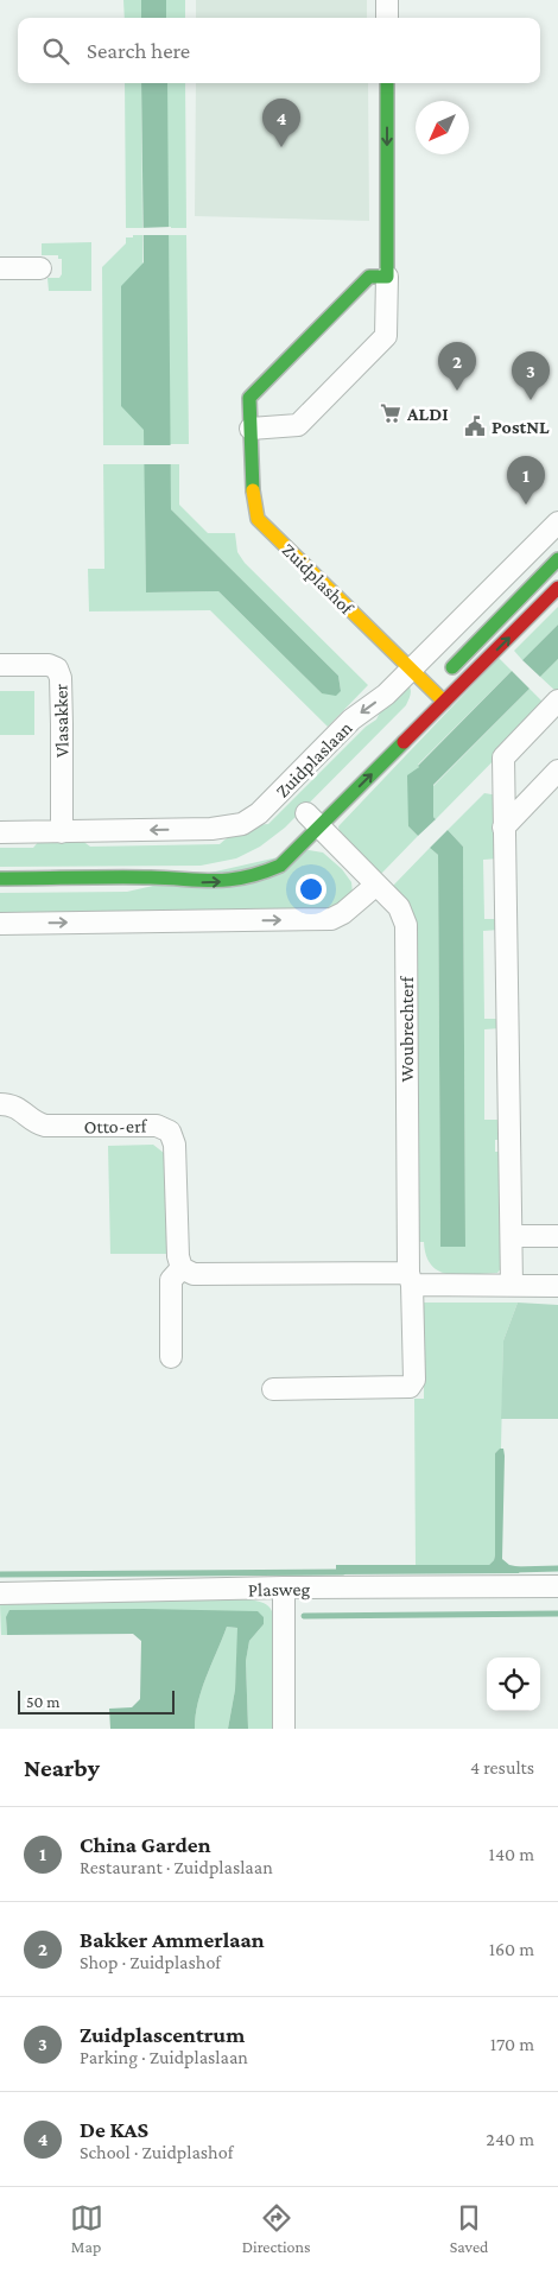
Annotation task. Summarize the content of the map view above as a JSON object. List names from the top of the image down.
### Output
{
  "streets": {
    "street": [
      "Zuidplashof",
      "Vlasakker",
      "Zuidplaslaan",
      "Woubrechterf",
      "Otto-erf",
      "Plasweg"
    ]
  },
  "crossings": [
    ["Zuidplashof", "Zuidplaslaan"],
    ["Vlasakker", "Zuidplaslaan"]
  ],
  "places": {
    "supermarket": ["ALDI"],
    "public building": ["PostNL"]
  },
  "scale_bar": "50 m",
  "north": "bottom left",
  "page": {
    "search": "Search here",
    "pins": [
      "4",
      "2",
      "3",
      "1"
    ],
    "scale": "50 m",
    "heading": ["Nearby", "4 results"],
    "list": [
      {
        "mark": "1",
        "name": "China Garden",
        "note": "Restaurant · Zuidplaslaan",
        "value": "140 m"
      },
      {
        "mark": "2",
        "name": "Bakker Ammerlaan",
        "note": "Shop · Zuidplashof",
        "value": "160 m"
      },
      {
        "mark": "3",
        "name": "Zuidplascentrum",
        "note": "Parking · Zuidplaslaan",
        "value": "170 m"
      },
      {
        "mark": "4",
        "name": "De KAS",
        "note": "School · Zuidplashof",
        "value": "240 m"
      }
    ],
    "nav": ["Map", "Directions", "Saved"]
  }
}
